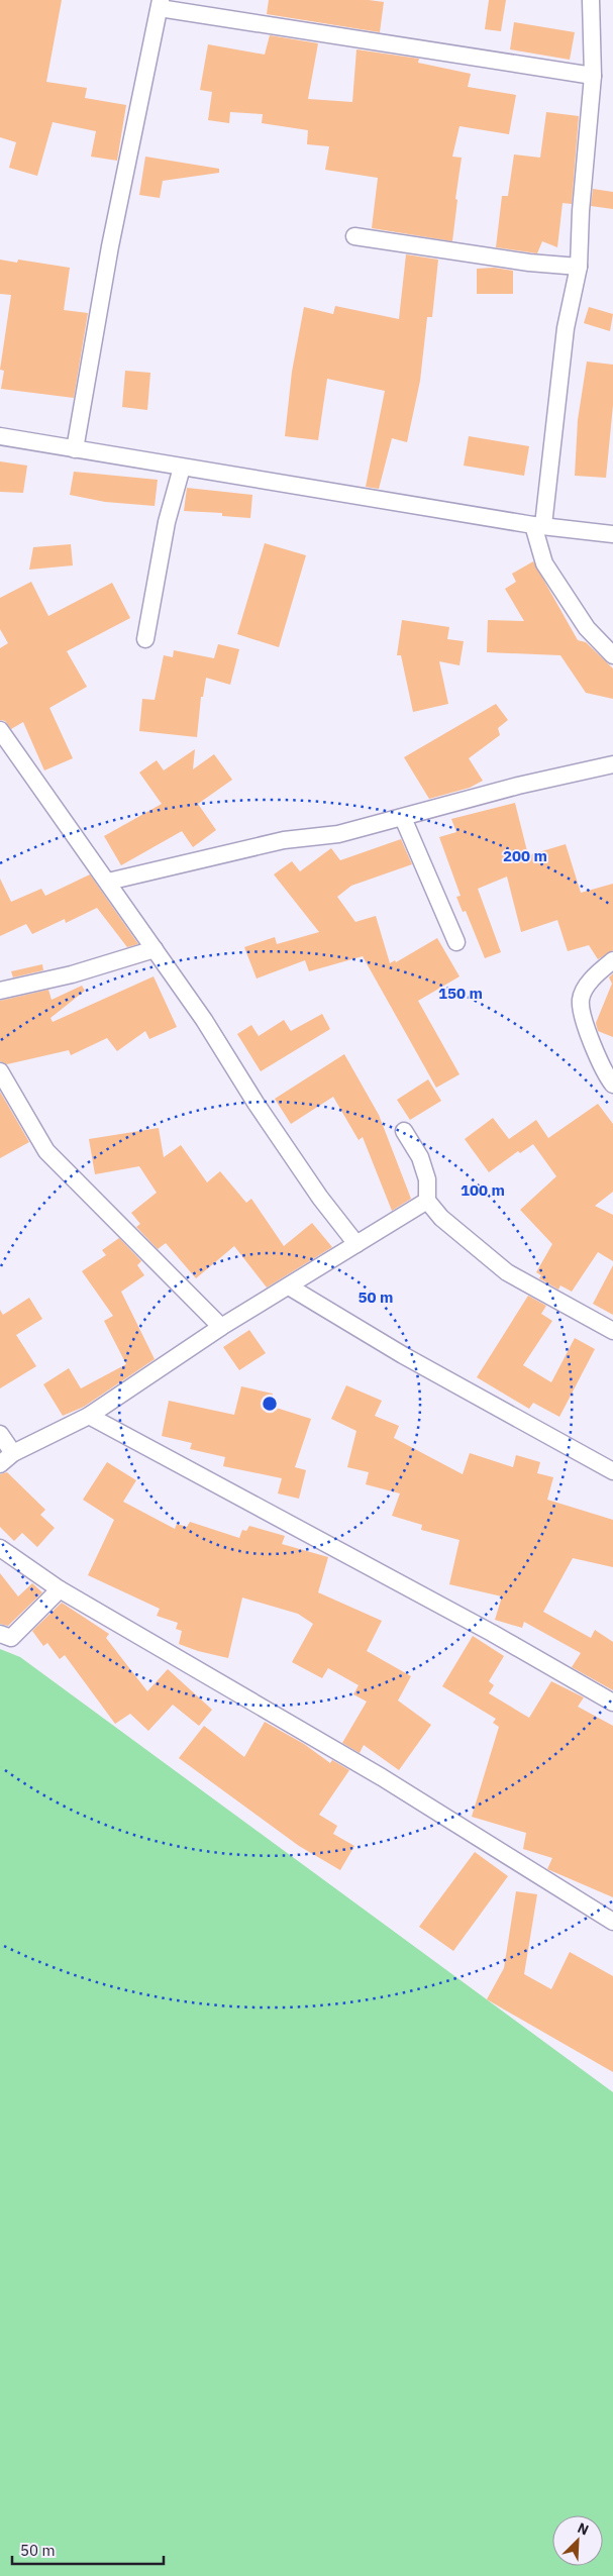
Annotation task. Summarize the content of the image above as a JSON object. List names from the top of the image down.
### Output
{
  "scale_bar": "50 m",
  "north": "top right",
  "rings": [
    "200 m",
    "150 m",
    "100 m",
    "50 m"
  ]
}
